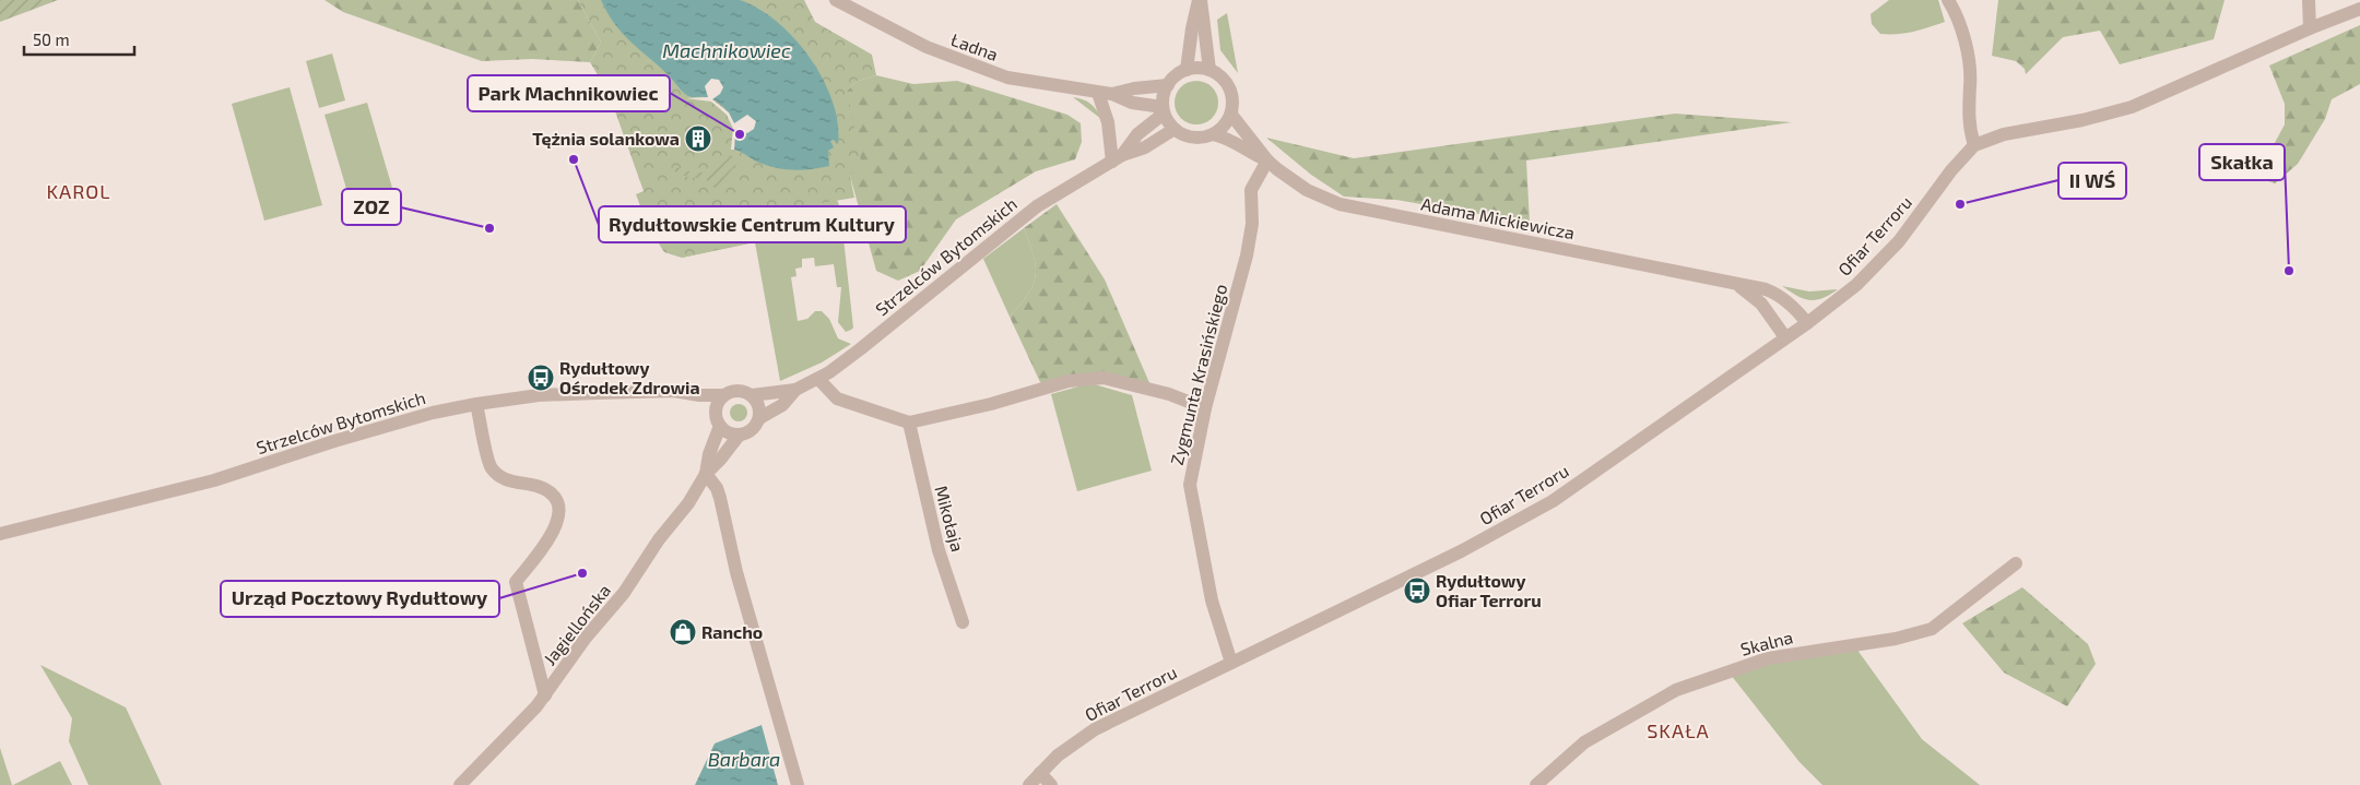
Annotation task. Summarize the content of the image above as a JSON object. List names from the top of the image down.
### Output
{
  "streets": {
    "street": [
      "Ładna",
      "Adama Mickiewicza",
      "Ofiar Terroru",
      "Strzelców Bytomskich",
      "Zygmunta Krasińskiego",
      "Mikołaja",
      "Jagiellońska",
      "Skalna"
    ]
  },
  "crossings": [
    ["Ładna", "Adama Mickiewicza"],
    ["Ładna", "Strzelców Bytomskich"],
    ["Adama Mickiewicza", "Ofiar Terroru"],
    ["Adama Mickiewicza", "Strzelców Bytomskich"],
    ["Adama Mickiewicza", "Zygmunta Krasińskiego"],
    ["Ofiar Terroru", "Zygmunta Krasińskiego"]
  ],
  "districts": ["KAROL", "SKAŁA"],
  "water": ["Machnikowiec", "Barbara"],
  "places": {
    "other": [
      "Park Machnikowiec",
      "Rydułtowskie Centrum Kultury",
      "II WŚ",
      "ZOZ",
      "Skałka",
      "Urząd Pocztowy Rydułtowy"
    ],
    "building": ["Tężnia solankowa"],
    "bus stop": ["Rydułtowy Ośrodek Zdrowia", "Rydułtowy Ofiar Terroru"],
    "shop": ["Rancho"]
  },
  "scale_bar": "50 m"
}
